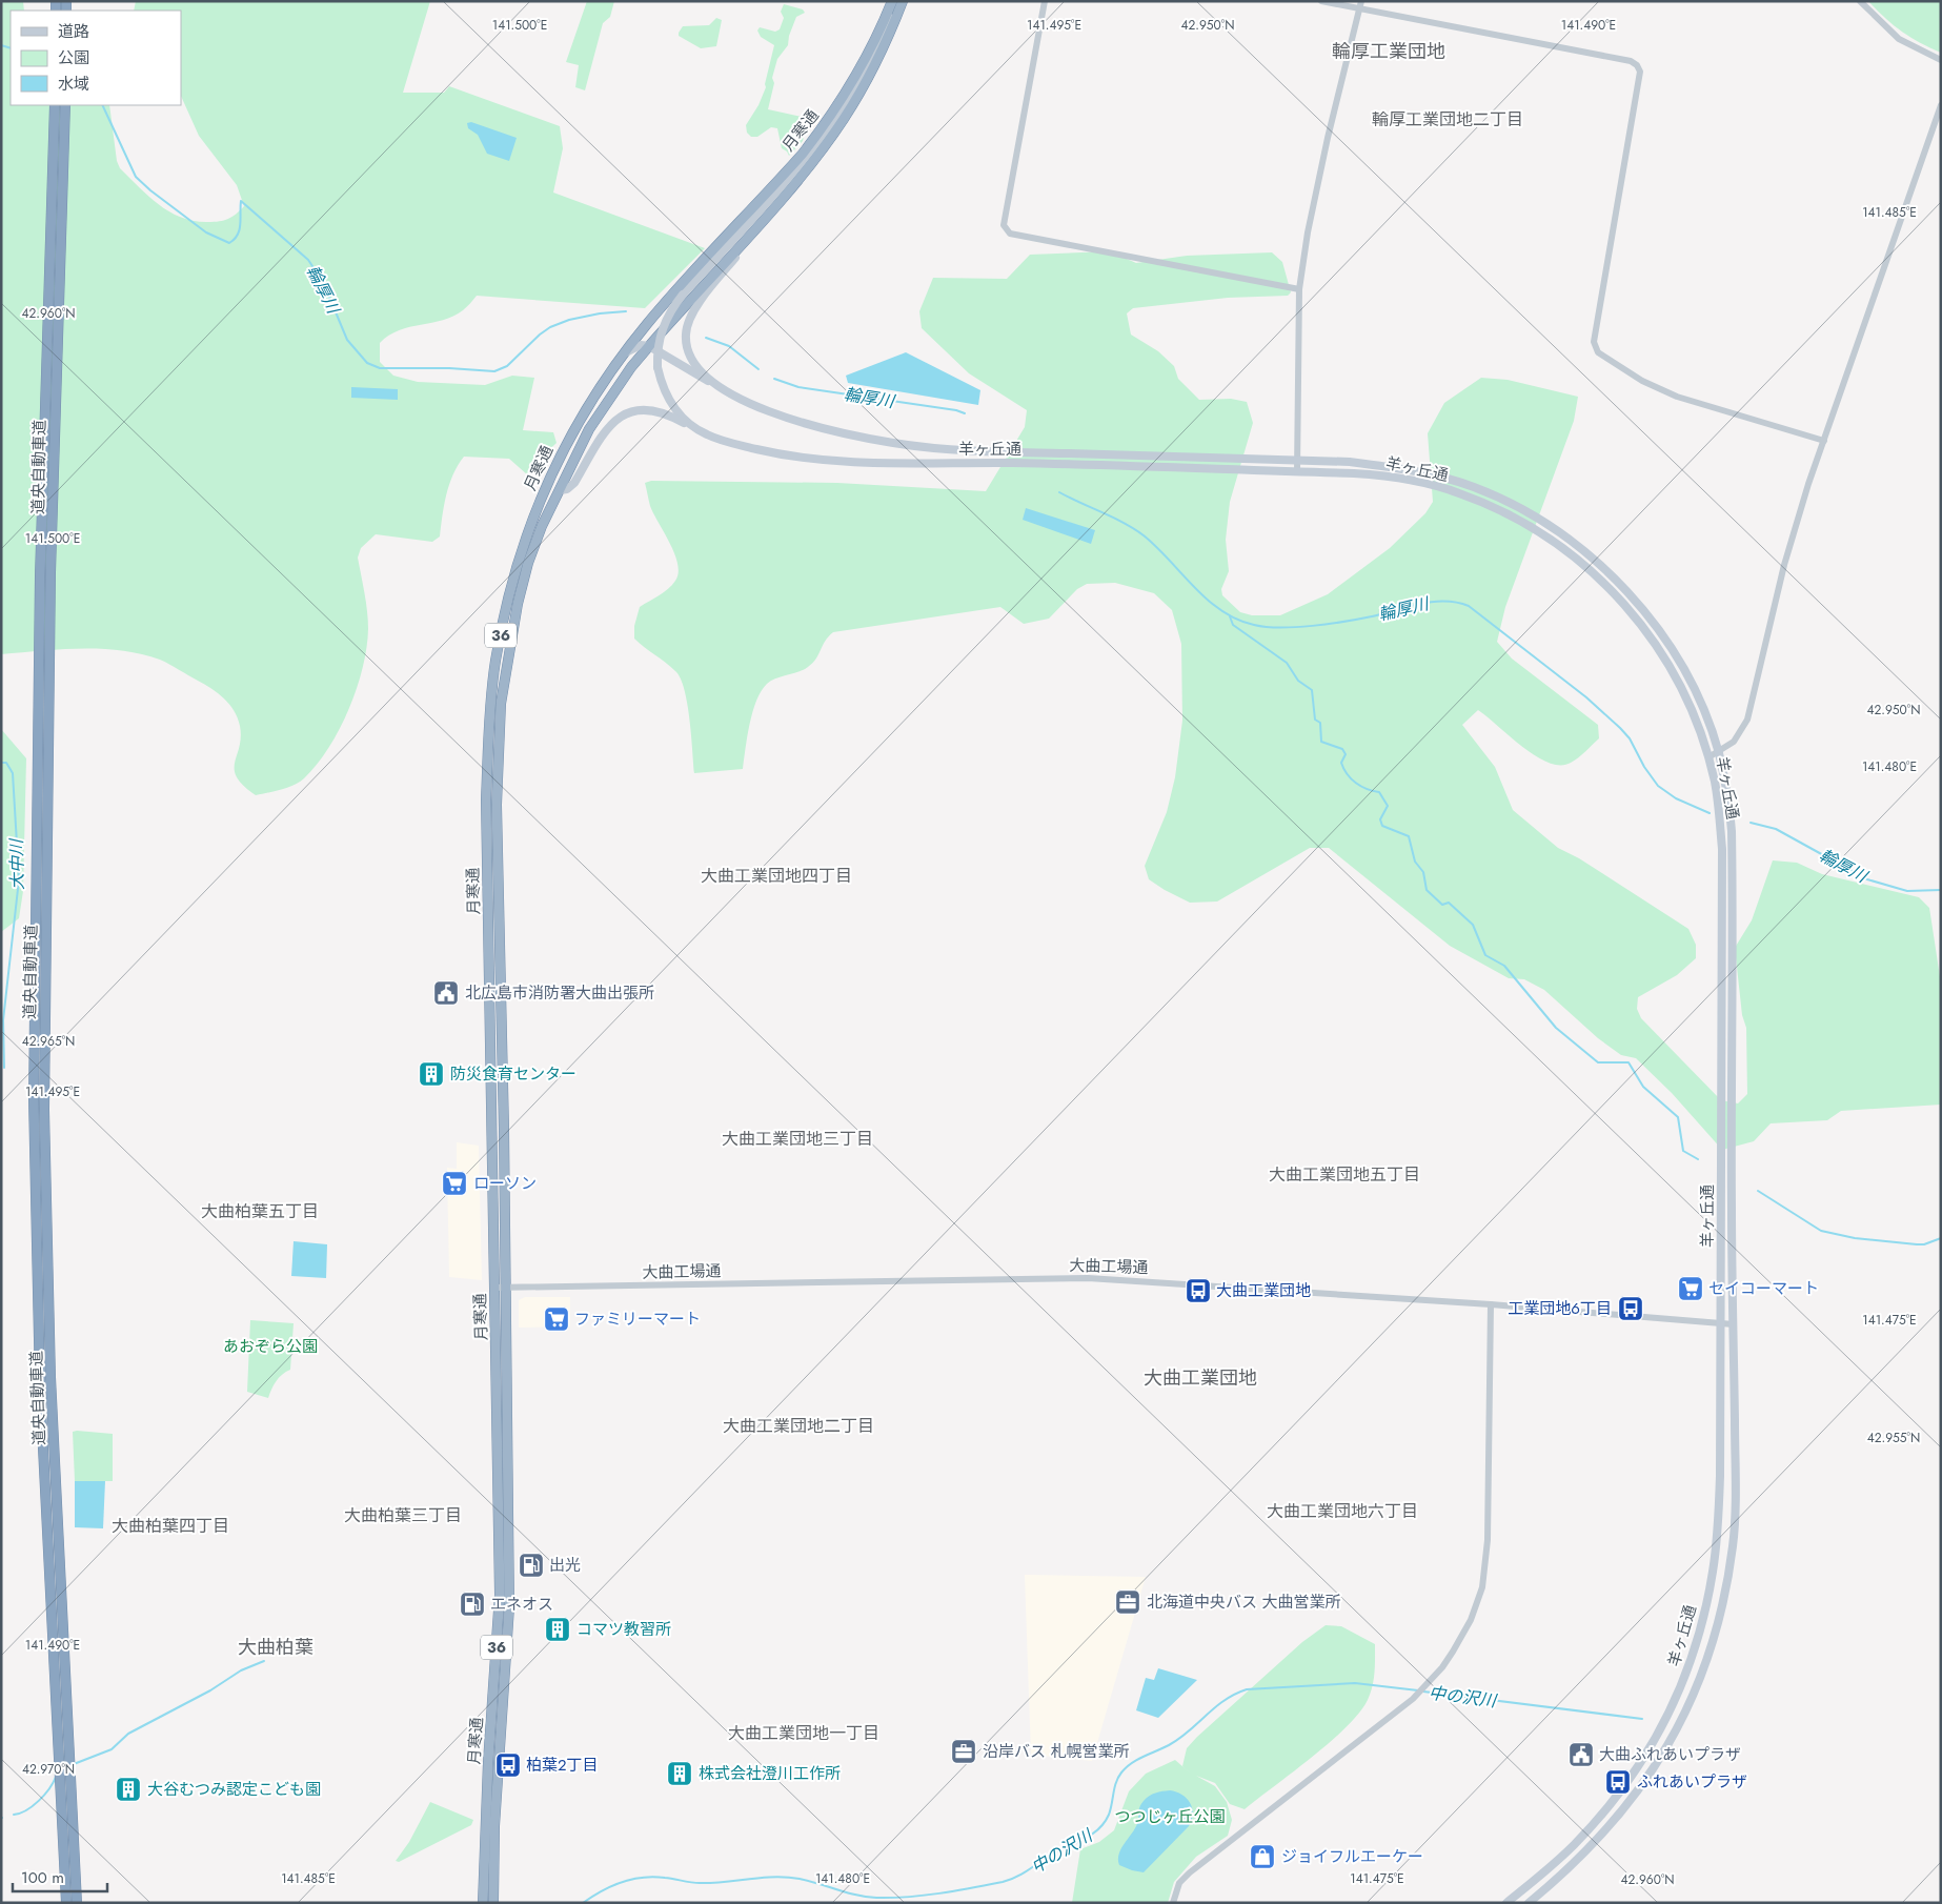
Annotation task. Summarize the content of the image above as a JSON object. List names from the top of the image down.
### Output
{
  "streets": {
    "highway": ["月寒通", "道央自動車道", "36"],
    "main road": ["羊ヶ丘通"],
    "street": ["大曲工場通"]
  },
  "crossings": [
    ["月寒通", "羊ヶ丘通"],
    ["月寒通", "大曲工場通"],
    ["羊ヶ丘通", "大曲工場通"]
  ],
  "districts": [
    "輪厚工業団地",
    "輪厚工業団地二丁目",
    "大曲工業団地四丁目",
    "大曲工業団地三丁目",
    "大曲工業団地五丁目",
    "大曲柏葉五丁目",
    "大曲工業団地",
    "大曲工業団地二丁目",
    "大曲工業団地六丁目",
    "大曲柏葉三丁目",
    "大曲柏葉四丁目",
    "大曲柏葉",
    "大曲工業団地一丁目"
  ],
  "water": ["輪厚川", "大中川", "中の沢川"],
  "parks": ["あおぞら公園", "つつじヶ丘公園"],
  "places": {
    "public building": ["北広島市消防署大曲出張所", "大曲ふれあいプラザ"],
    "building": [
      "防災食育センター",
      "コマツ教習所",
      "株式会社澄川工作所",
      "大谷むつみ認定こども園"
    ],
    "supermarket": ["ローソン", "セイコーマート", "ファミリーマート"],
    "bus stop": [
      "大曲工業団地",
      "工業団地6丁目",
      "柏葉2丁目",
      "ふれあいプラザ"
    ],
    "fuel station": ["出光", "エネオス"],
    "office": ["北海道中央バス 大曲営業所", "沿岸バス 札幌営業所"],
    "shop": ["ジョイフルエーケー"]
  },
  "legend": ["道路", "公園", "水域"],
  "scale_bar": "100 m",
  "coordinates": [
    "42.950°N",
    "141.495°E",
    "141.500°E",
    "141.490°E",
    "141.485°E",
    "42.960°N",
    "141.480°E",
    "42.965°N",
    "141.475°E",
    "42.955°N",
    "42.970°N"
  ]
}
